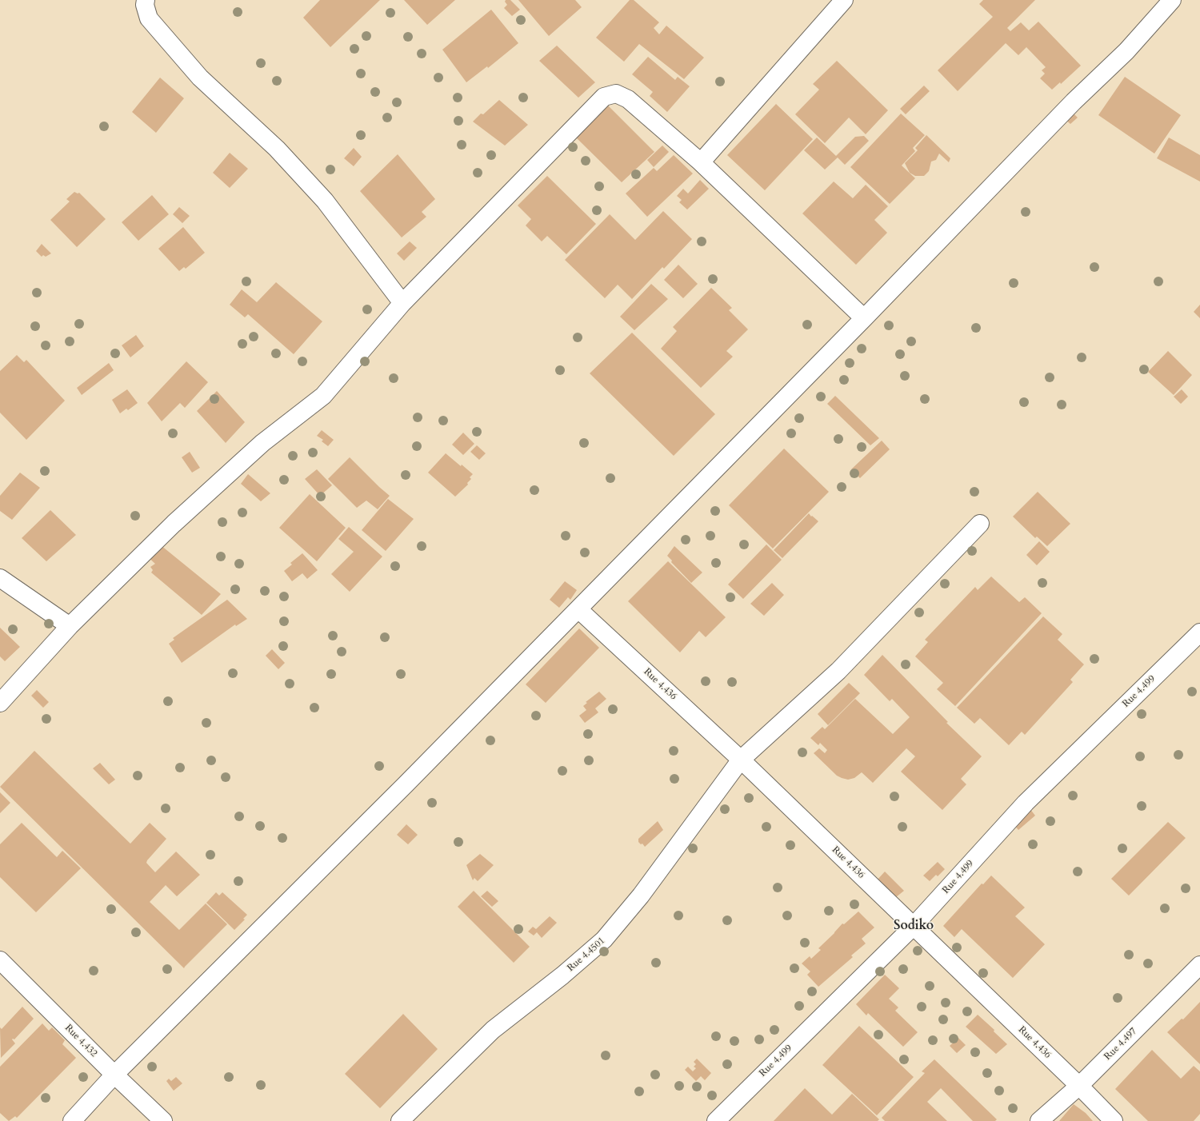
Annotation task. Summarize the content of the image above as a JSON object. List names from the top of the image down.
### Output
{
  "streets": {
    "street": [
      "Rue 4.436",
      "Rue 4.499",
      "Rue 4.4501",
      "Rue 4.432",
      "Rue 4.497"
    ]
  },
  "crossings": [
    ["Rue 4.436", "Rue 4.499"],
    ["Rue 4.436", "Rue 4.4501"],
    ["Rue 4.436", "Rue 4.497"]
  ],
  "districts": ["Sodiko"]
}
